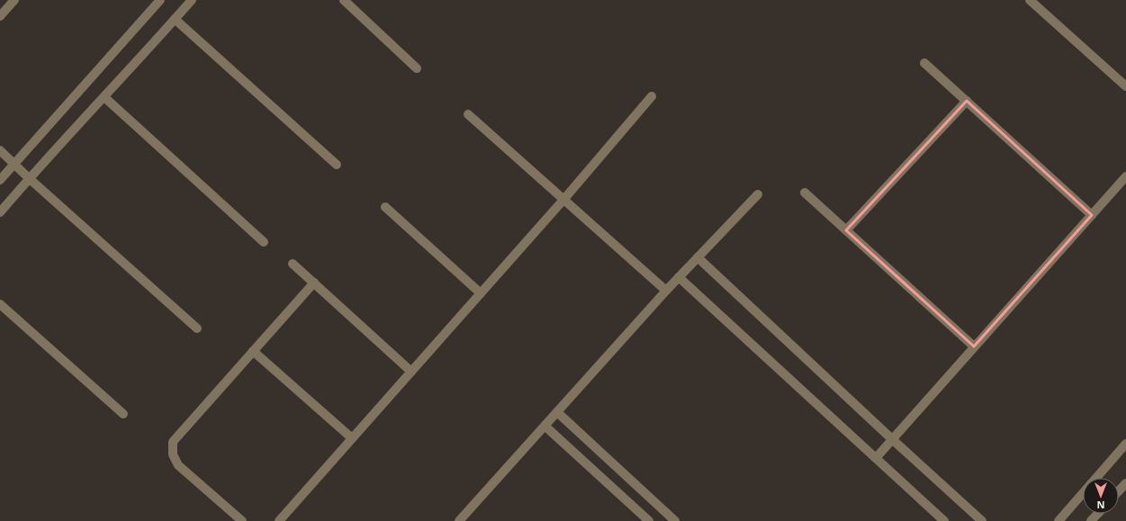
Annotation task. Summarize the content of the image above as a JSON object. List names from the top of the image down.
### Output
{
  "north": "bottom"
}
